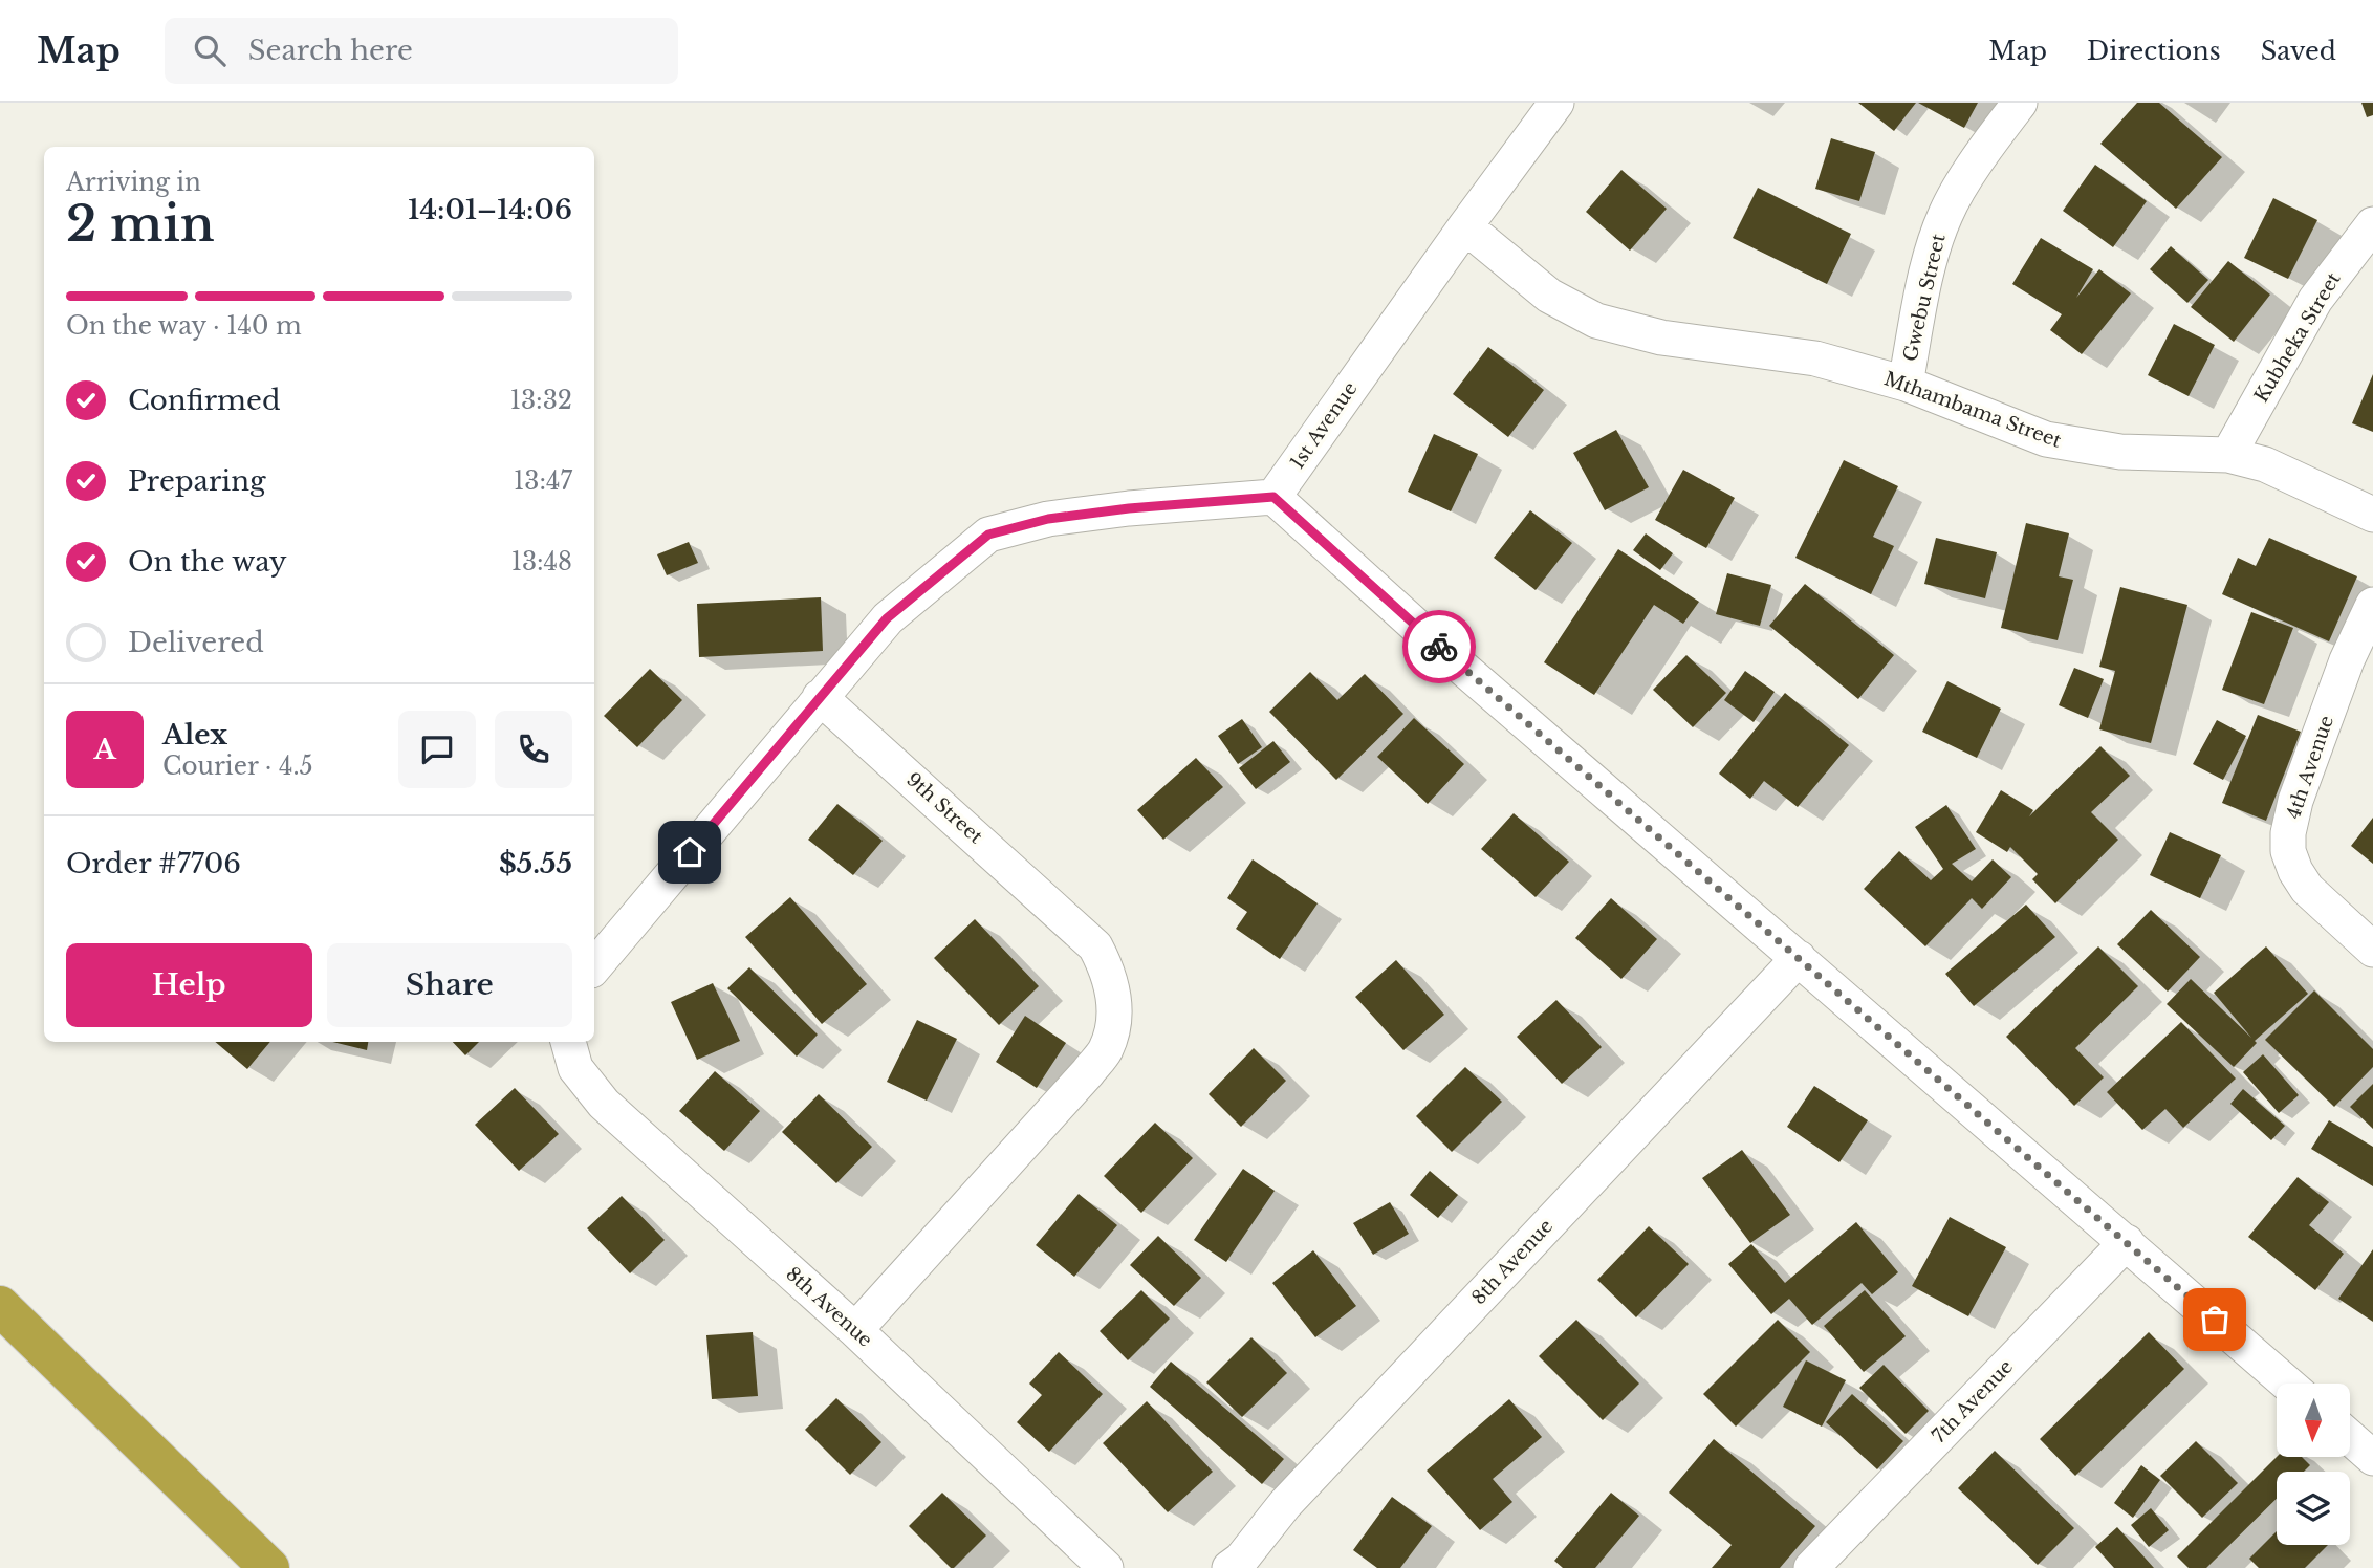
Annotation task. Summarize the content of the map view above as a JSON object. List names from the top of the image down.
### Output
{
  "streets": {
    "street": [
      "Gwebu Street",
      "Kubheka Street",
      "Mthambama Street",
      "1st Avenue",
      "4th Avenue",
      "9th Street",
      "8th Avenue",
      "7th Avenue"
    ]
  },
  "crossings": [
    ["Gwebu Street", "Mthambama Street"],
    ["Kubheka Street", "Mthambama Street"],
    ["Mthambama Street", "1st Avenue"],
    ["9th Street", "8th Avenue"]
  ],
  "north": "bottom",
  "page": {
    "header": "Map",
    "search": "Search here",
    "nav": ["Map", "Directions", "Saved"],
    "heading": ["2 min", "Arriving in", "14:01–14:06"],
    "panel": [
      "Alex",
      "Courier · 4.5",
      "Order #7706",
      "$5.55"
    ],
    "bar": "On the way · 140 m",
    "list": [
      ["Confirmed", "13:32"],
      ["Preparing", "13:47"],
      ["On the way", "13:48"],
      "Delivered"
    ],
    "round": "A",
    "buttons": ["Help", "Share"]
  }
}
